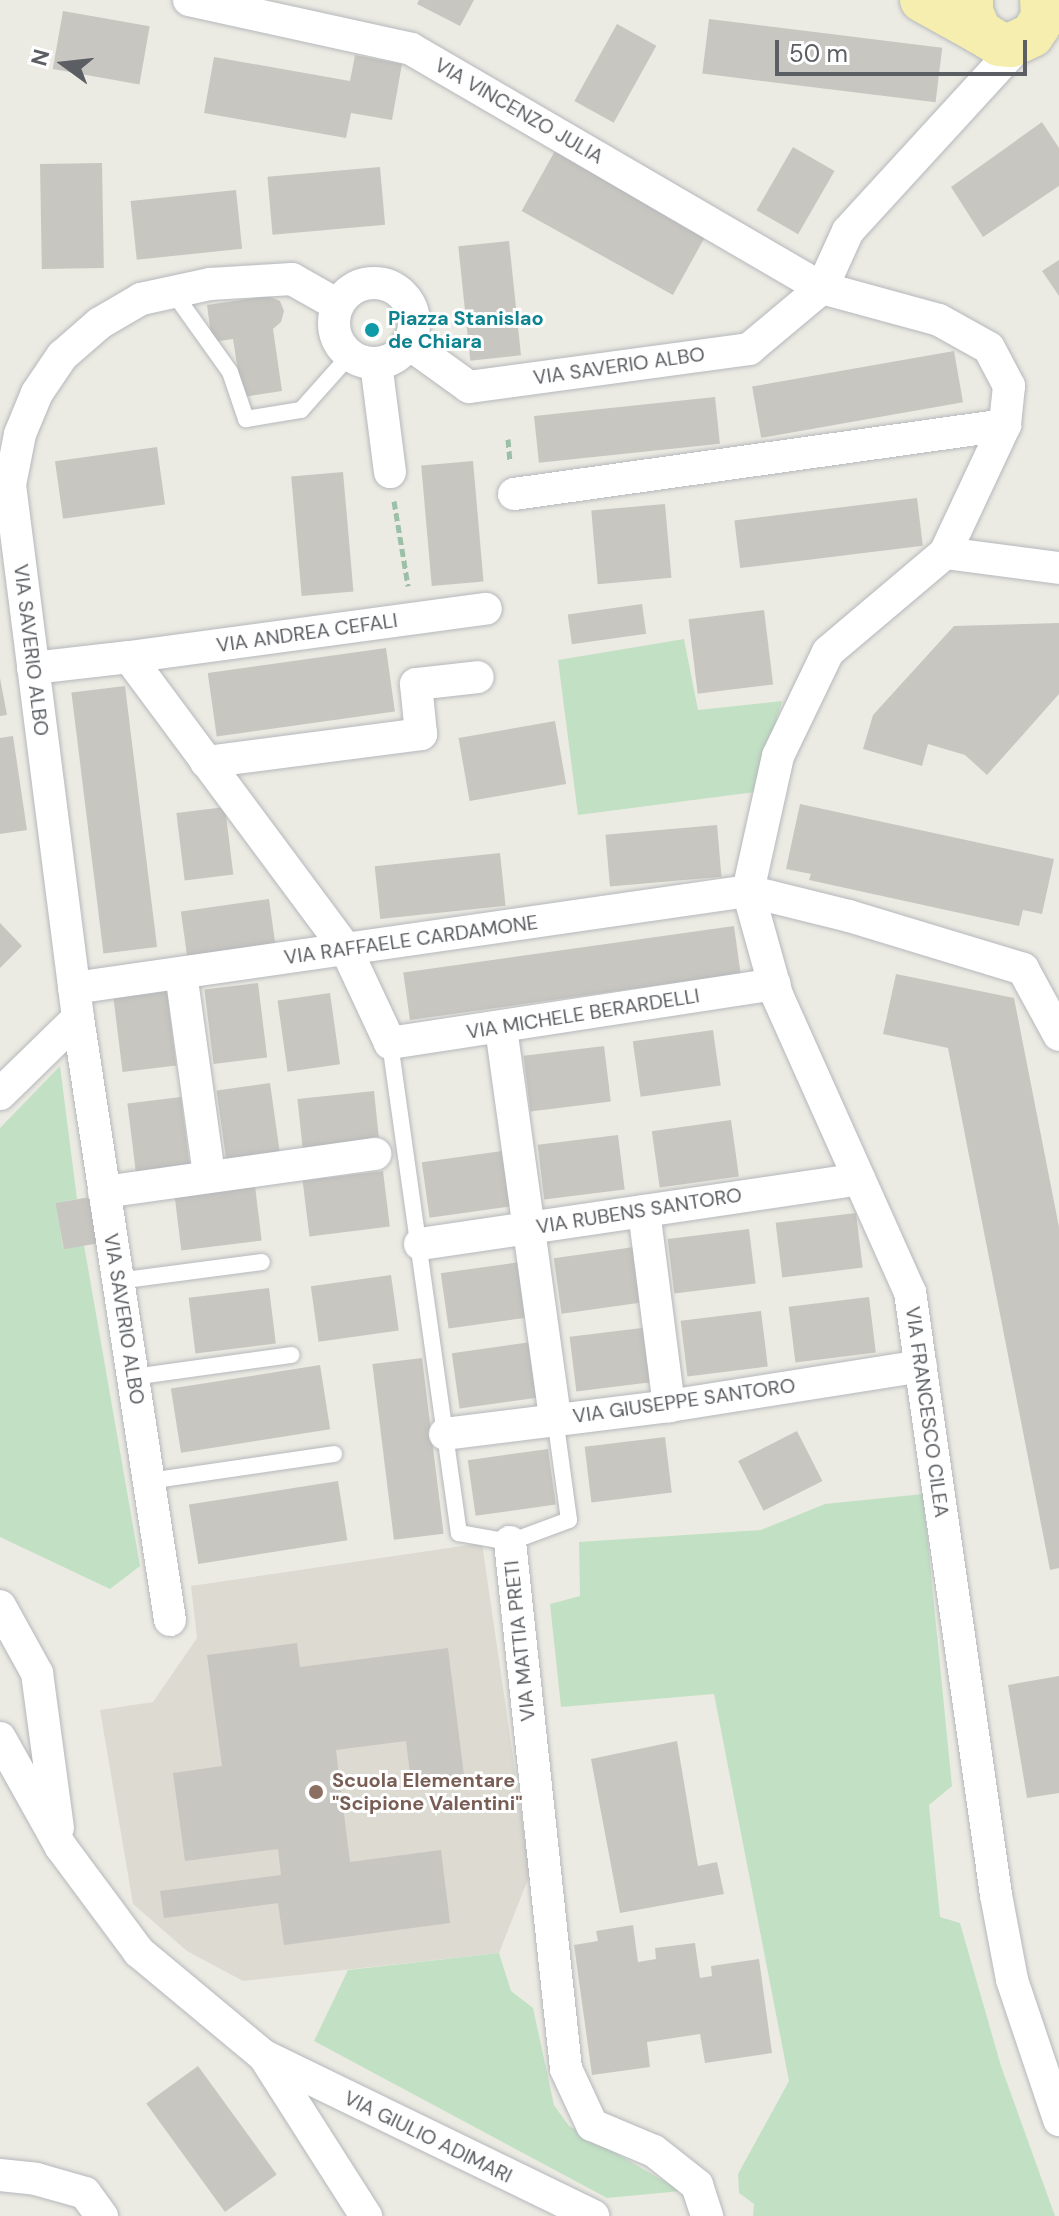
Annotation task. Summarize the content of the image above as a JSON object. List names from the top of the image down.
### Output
{
  "streets": {
    "street": [
      "VIA VINCENZO JULIA",
      "VIA SAVERIO ALBO",
      "VIA ANDREA CEFALI",
      "VIA RAFFAELE CARDAMONE",
      "VIA MICHELE BERARDELLI",
      "VIA RUBENS SANTORO",
      "VIA GIUSEPPE SANTORO",
      "VIA FRANCESCO CILEA",
      "VIA MATTIA PRETI",
      "VIA GIULIO ADIMARI"
    ]
  },
  "crossings": [
    ["VIA VINCENZO JULIA", "VIA SAVERIO ALBO"],
    ["VIA VINCENZO JULIA", "VIA FRANCESCO CILEA"],
    ["VIA SAVERIO ALBO", "VIA ANDREA CEFALI"],
    ["VIA SAVERIO ALBO", "VIA RAFFAELE CARDAMONE"],
    ["VIA SAVERIO ALBO", "VIA FRANCESCO CILEA"],
    ["VIA RAFFAELE CARDAMONE", "VIA FRANCESCO CILEA"],
    ["VIA MICHELE BERARDELLI", "VIA FRANCESCO CILEA"],
    ["VIA MICHELE BERARDELLI", "VIA MATTIA PRETI"],
    ["VIA RUBENS SANTORO", "VIA FRANCESCO CILEA"],
    ["VIA RUBENS SANTORO", "VIA MATTIA PRETI"],
    ["VIA GIUSEPPE SANTORO", "VIA FRANCESCO CILEA"],
    ["VIA GIUSEPPE SANTORO", "VIA MATTIA PRETI"]
  ],
  "places": ["Piazza Stanislao de Chiara", "Scuola Elementare \"Scipione Valentini\""],
  "scale_bar": "50 m",
  "north": "left"
}
